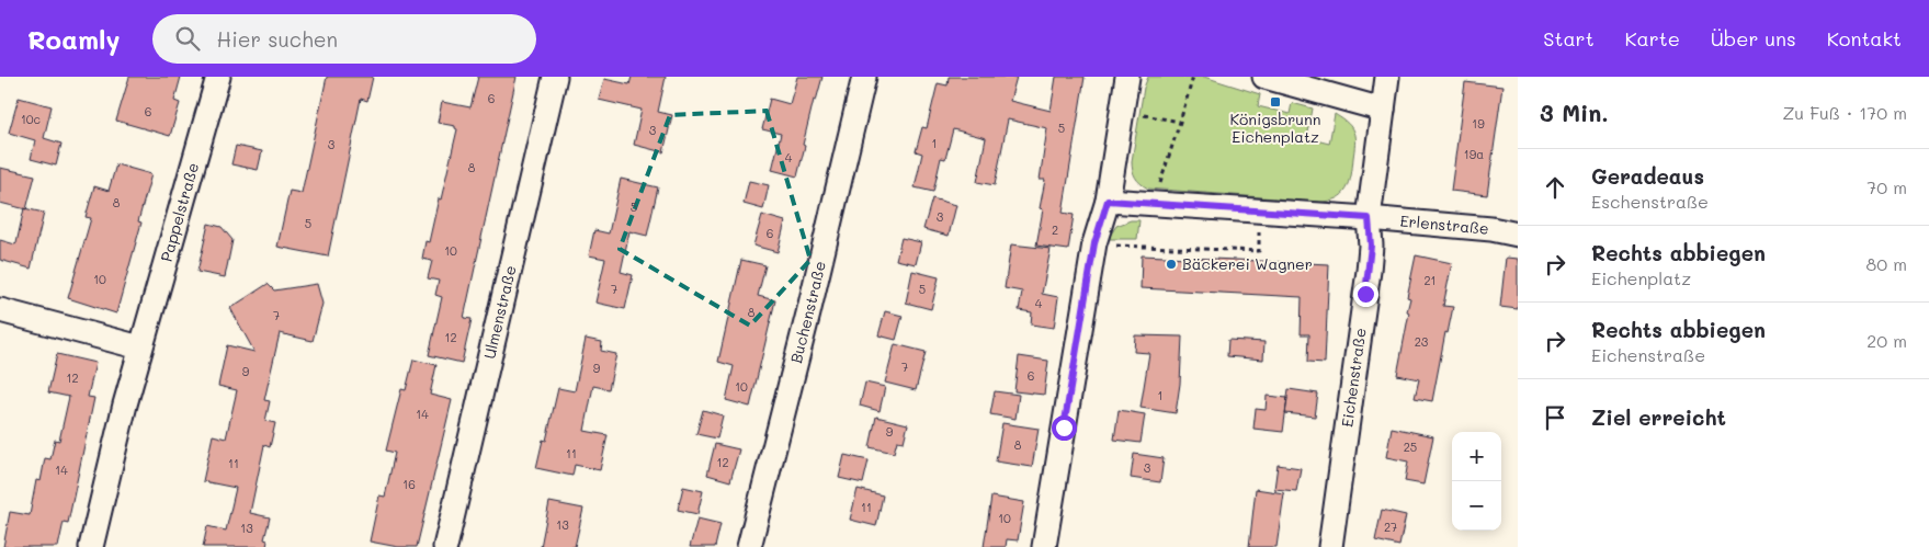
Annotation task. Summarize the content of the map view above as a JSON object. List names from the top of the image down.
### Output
{
  "streets": {
    "street": [
      "Pappelstraße",
      "Erlenstraße",
      "Ulmenstraße",
      "Buchenstraße",
      "Eichenstraße"
    ]
  },
  "crossings": [
    ["Erlenstraße", "Eichenstraße"]
  ],
  "places": {
    "transit": ["Königsbrunn Eichenplatz"],
    "other": ["Bäckerei Wagner"]
  },
  "house_numbers": [
    "6",
    "6",
    "10c",
    "19",
    "5",
    "3",
    "1",
    "3",
    "19a",
    "4",
    "8",
    "8",
    "5",
    "3",
    "5",
    "2",
    "6",
    "10",
    "10",
    "21",
    "7",
    "5",
    "4",
    "8",
    "7",
    "12",
    "23",
    "7",
    "9",
    "9",
    "6",
    "12",
    "10",
    "1",
    "14",
    "9",
    "8",
    "25",
    "11",
    "12",
    "11",
    "3",
    "14",
    "16",
    "11",
    "10",
    "13",
    "27",
    "13"
  ],
  "page": {
    "header": "Roamly",
    "search": "Hier suchen",
    "nav": [
      "Start",
      "Karte",
      "Über uns",
      "Kontakt"
    ],
    "heading": ["3 Min.", "Zu Fuß · 170 m"],
    "list": [
      ["Geradeaus", "Eschenstraße", "70 m"],
      ["Rechts abbiegen", "Eichenplatz", "80 m"],
      ["Rechts abbiegen", "Eichenstraße", "20 m"],
      "Ziel erreicht"
    ],
    "map_buttons": ["+", "−"]
  }
}
